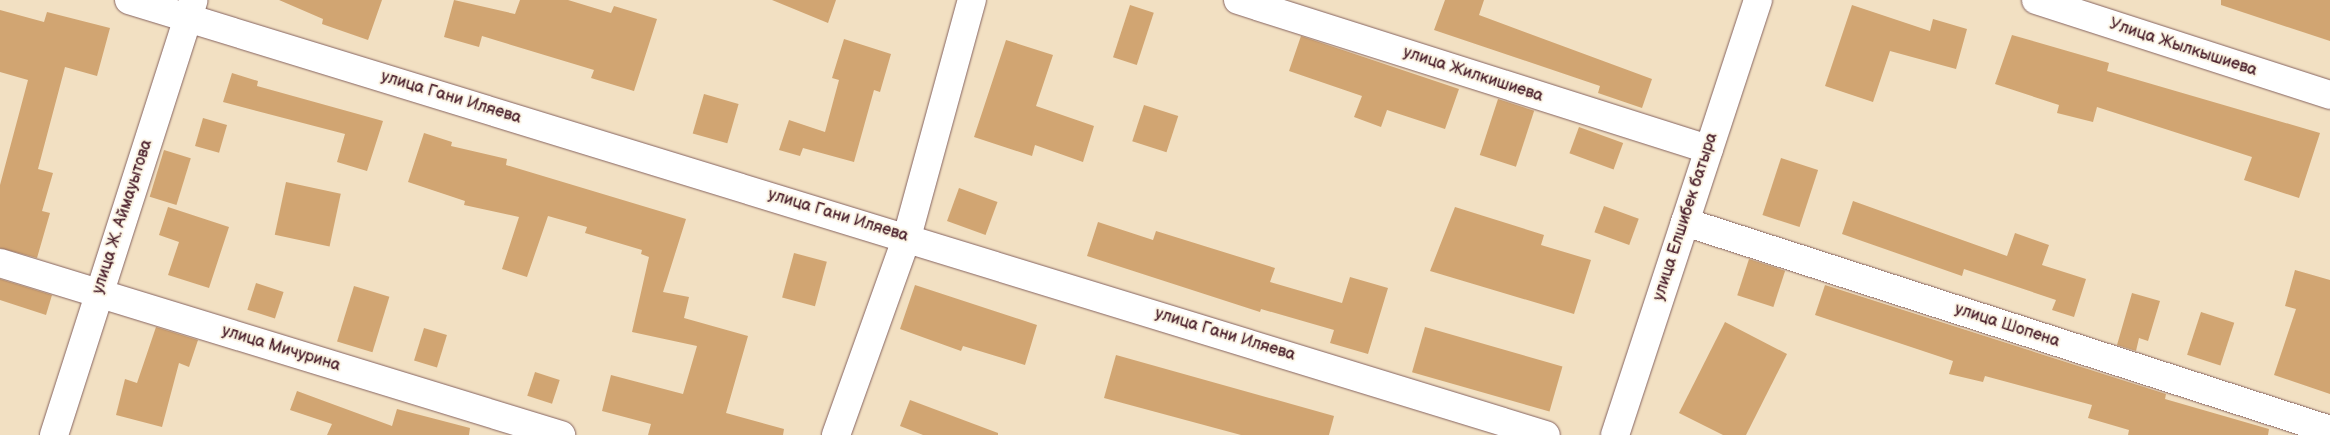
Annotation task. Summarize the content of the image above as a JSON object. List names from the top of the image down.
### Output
{
  "streets": {
    "street": [
      "Улица Жылкышиева",
      "улица Жилкишиева",
      "улица Гани Иляева",
      "улица Ж. Аймауытова",
      "улица Елшибек батыра",
      "улица Шопена",
      "улица Мичурина"
    ]
  },
  "crossings": [
    ["улица Жилкишиева", "улица Елшибек батыра"],
    ["улица Гани Иляева", "улица Ж. Аймауытова"],
    ["улица Ж. Аймауытова", "улица Мичурина"],
    ["улица Елшибек батыра", "улица Шопена"]
  ]
}
